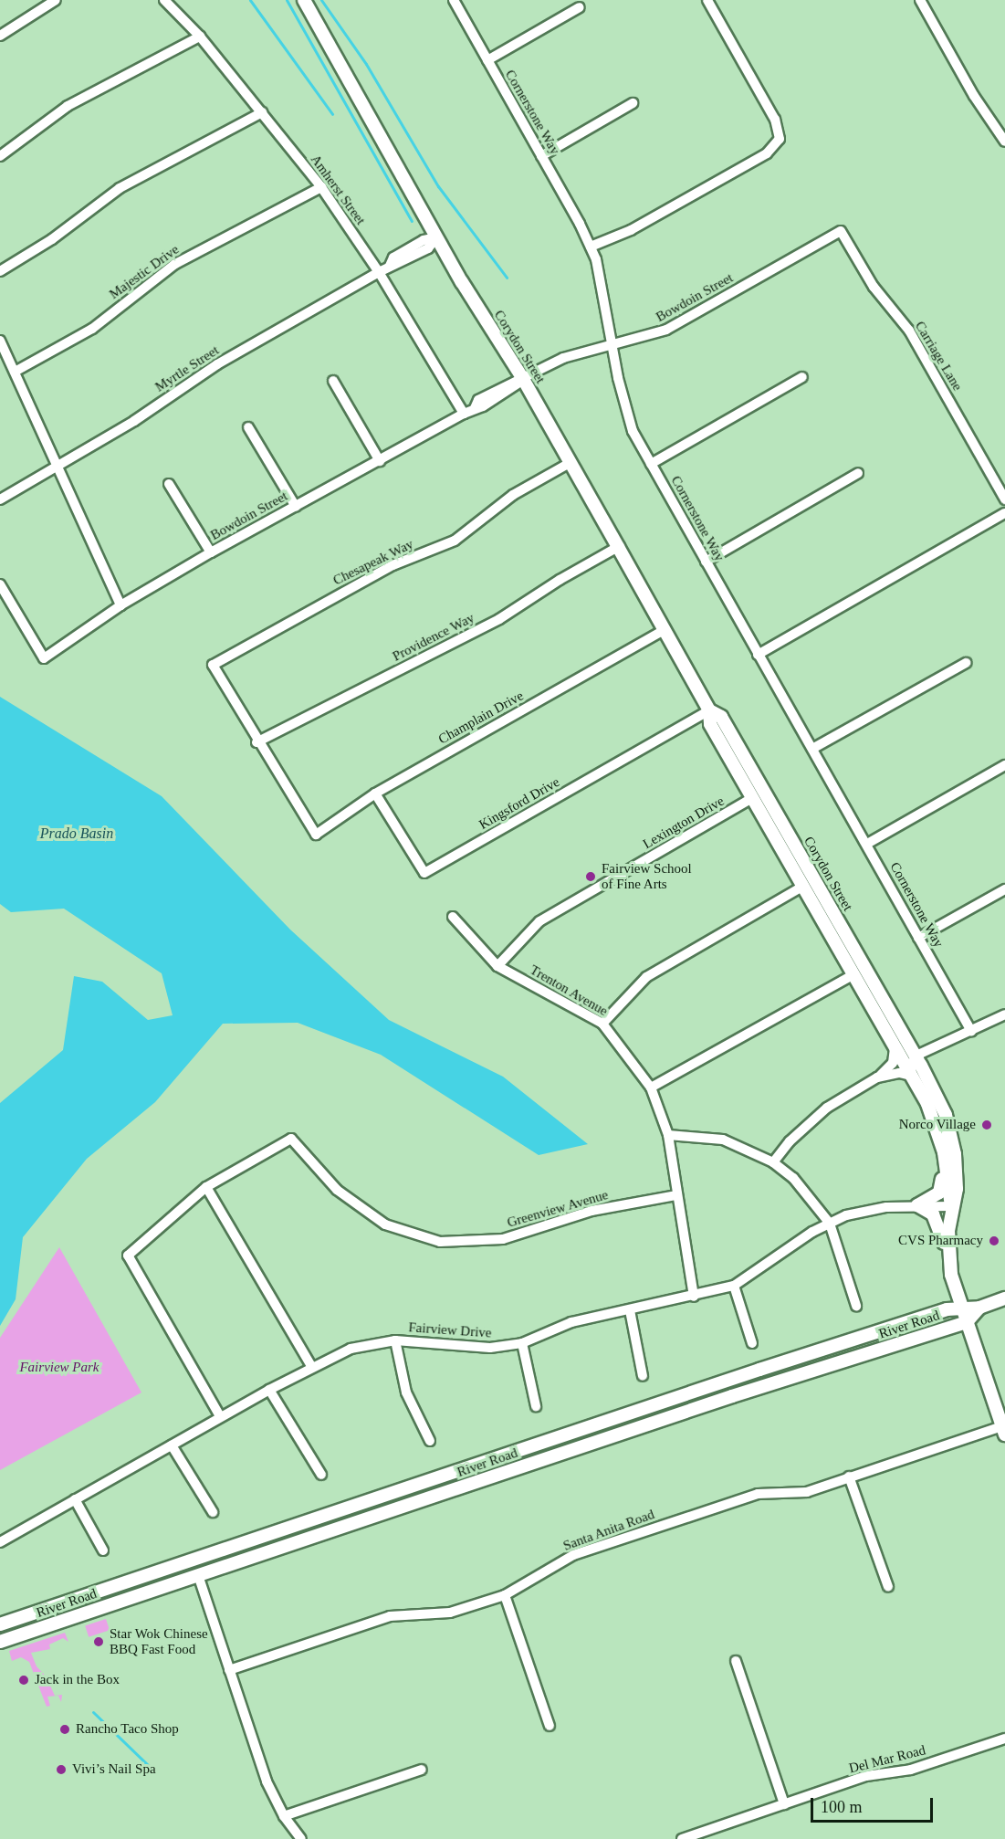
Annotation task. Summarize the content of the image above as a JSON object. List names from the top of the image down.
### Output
{
  "streets": {
    "main road": ["Corydon Street", "River Road"],
    "street": [
      "Cornerstone Way",
      "Amherst Street",
      "Majestic Drive",
      "Bowdoin Street",
      "Carriage Lane",
      "Myrtle Street",
      "Chesapeak Way",
      "Providence Way",
      "Champlain Drive",
      "Kingsford Drive",
      "Lexington Drive",
      "Trenton Avenue",
      "Greenview Avenue",
      "Fairview Drive",
      "Santa Anita Road",
      "Del Mar Road"
    ]
  },
  "crossings": [
    ["Cornerstone Way", "Bowdoin Street"],
    ["Amherst Street", "Majestic Drive"],
    ["Amherst Street", "Bowdoin Street"],
    ["Amherst Street", "Myrtle Street"],
    ["Bowdoin Street", "Corydon Street"],
    ["Bowdoin Street", "Carriage Lane"],
    ["Corydon Street", "Myrtle Street"],
    ["Corydon Street", "Chesapeak Way"],
    ["Corydon Street", "Providence Way"],
    ["Corydon Street", "Champlain Drive"],
    ["Corydon Street", "Kingsford Drive"],
    ["Corydon Street", "Lexington Drive"],
    ["Corydon Street", "River Road"],
    ["Corydon Street", "Fairview Drive"],
    ["Corydon Street", "Santa Anita Road"],
    ["Chesapeak Way", "Providence Way"],
    ["Chesapeak Way", "Champlain Drive"],
    ["Providence Way", "Champlain Drive"],
    ["Champlain Drive", "Kingsford Drive"],
    ["Lexington Drive", "Trenton Avenue"],
    ["Trenton Avenue", "Greenview Avenue"],
    ["Trenton Avenue", "Fairview Drive"],
    ["Greenview Avenue", "Fairview Drive"]
  ],
  "water": ["Prado Basin"],
  "parks": ["Fairview Park"],
  "places": [
    "Fairview School of Fine Arts",
    "Norco Village",
    "CVS Pharmacy",
    "Star Wok Chinese BBQ Fast Food",
    "Jack in the Box",
    "Rancho Taco Shop",
    "Vivi’s Nail Spa"
  ],
  "scale_bar": "100 m"
}
